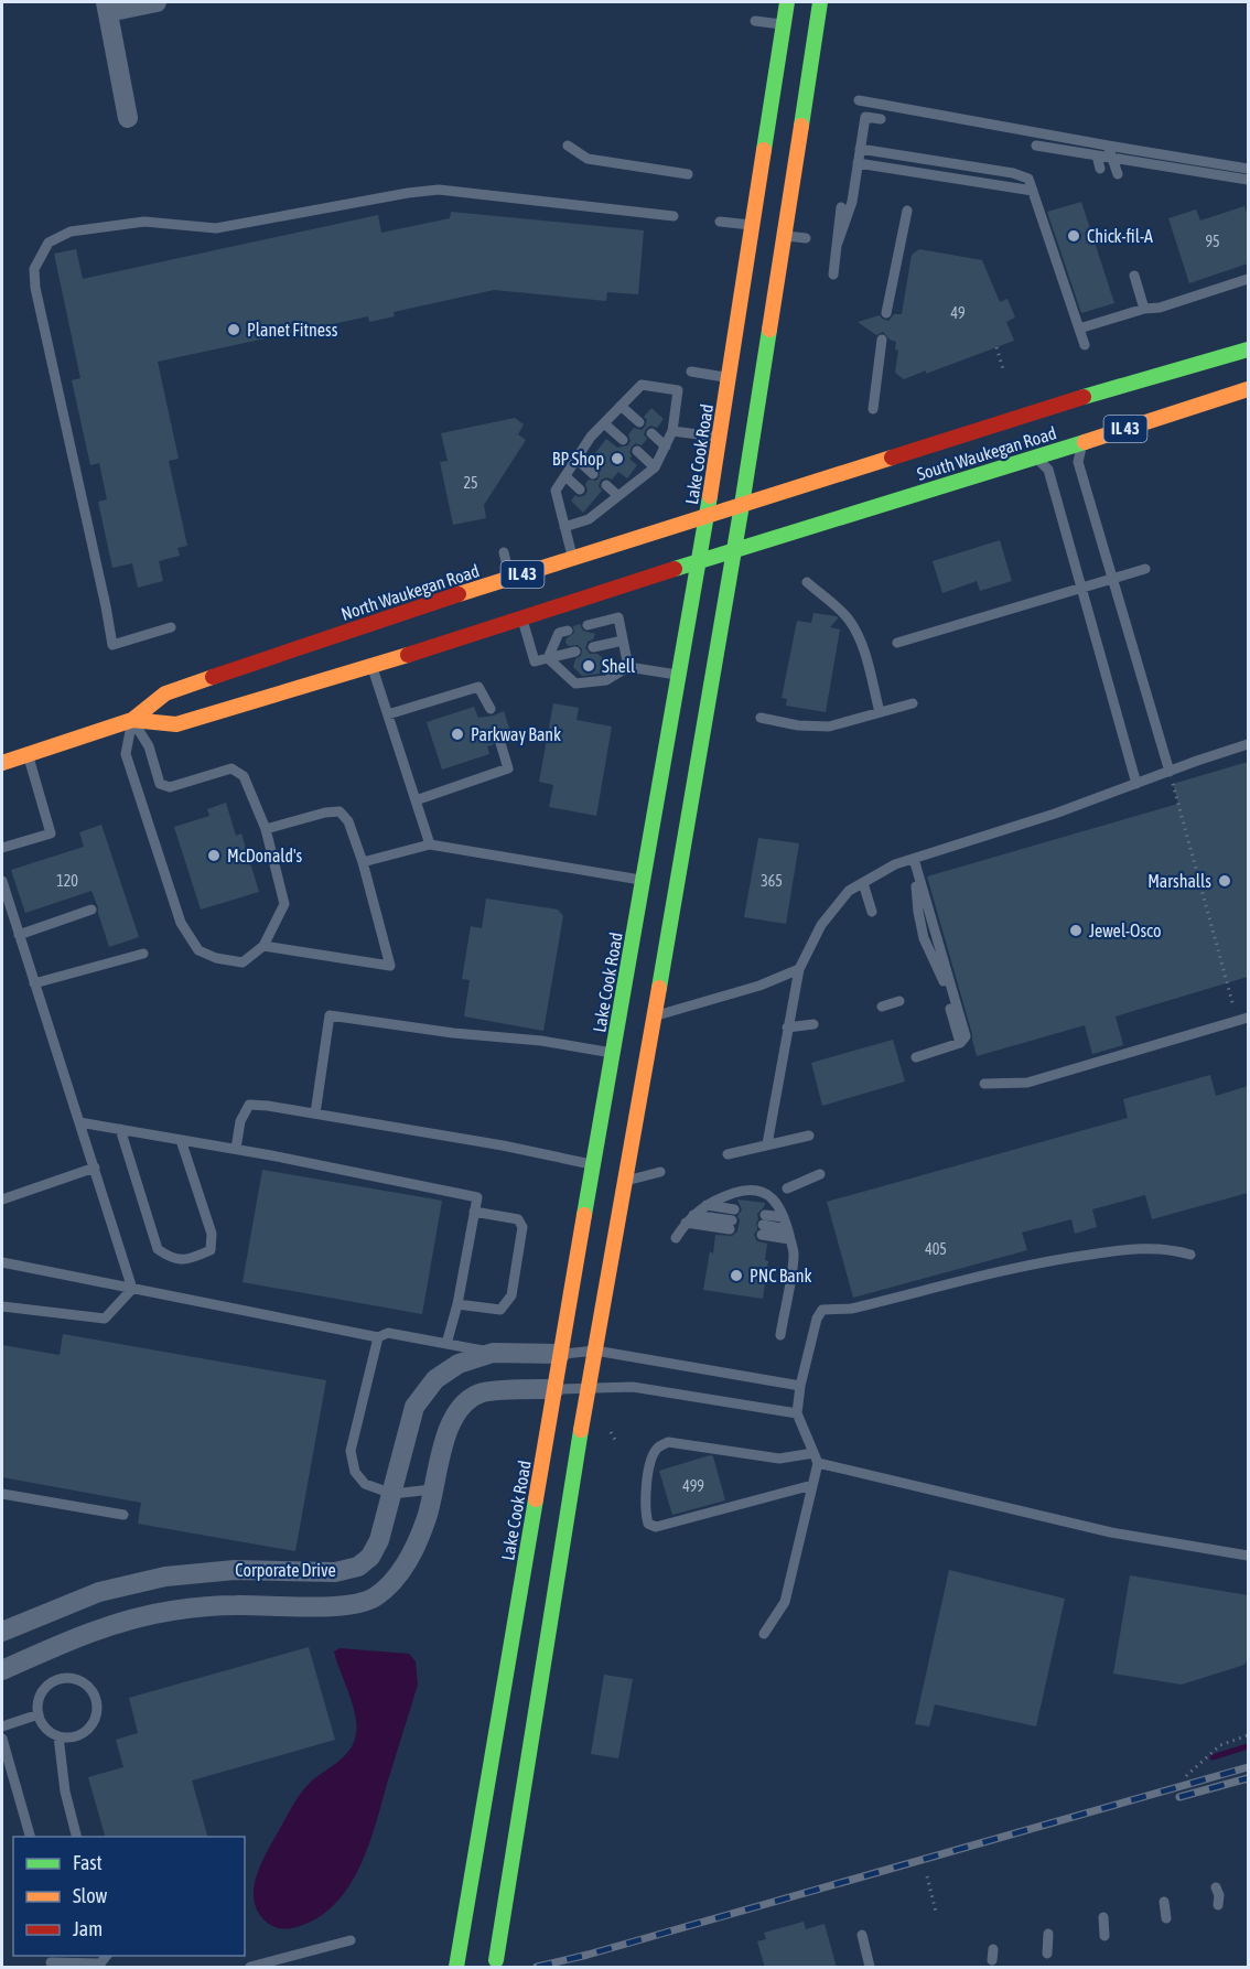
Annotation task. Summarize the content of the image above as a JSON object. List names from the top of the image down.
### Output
{
  "streets": {
    "main road": [
      "IL 43",
      "South Waukegan Road",
      "Lake Cook Road",
      "North Waukegan Road"
    ],
    "street": ["Corporate Drive"]
  },
  "crossings": [
    ["IL 43", "South Waukegan Road"],
    ["IL 43", "Lake Cook Road"],
    ["IL 43", "North Waukegan Road"],
    ["Lake Cook Road", "North Waukegan Road"],
    ["Lake Cook Road", "Corporate Drive"]
  ],
  "places": [
    "Chick-fil-A",
    "Planet Fitness",
    "BP Shop",
    "Shell",
    "Parkway Bank",
    "McDonald's",
    "Marshalls",
    "Jewel-Osco",
    "PNC Bank"
  ],
  "house_numbers": [
    "95",
    "49",
    "25",
    "120",
    "365",
    "405",
    "499"
  ],
  "legend": ["Fast", "Slow", "Jam"]
}
